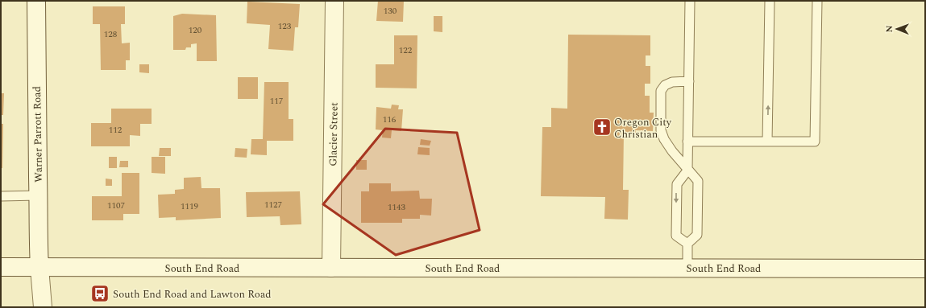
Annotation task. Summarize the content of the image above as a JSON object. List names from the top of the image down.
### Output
{
  "streets": {
    "main road": ["Warner Parrott Road", "Glacier Street", "South End Road"]
  },
  "crossings": [
    ["Warner Parrott Road", "South End Road"],
    ["Glacier Street", "South End Road"]
  ],
  "places": {
    "church": ["Oregon City Christian"],
    "bus stop": ["South End Road and Lawton Road"]
  },
  "house_numbers": [
    "130",
    "123",
    "120",
    "128",
    "122",
    "117",
    "116",
    "112",
    "1127",
    "1107",
    "1119",
    "1143"
  ],
  "north": "left"
}
